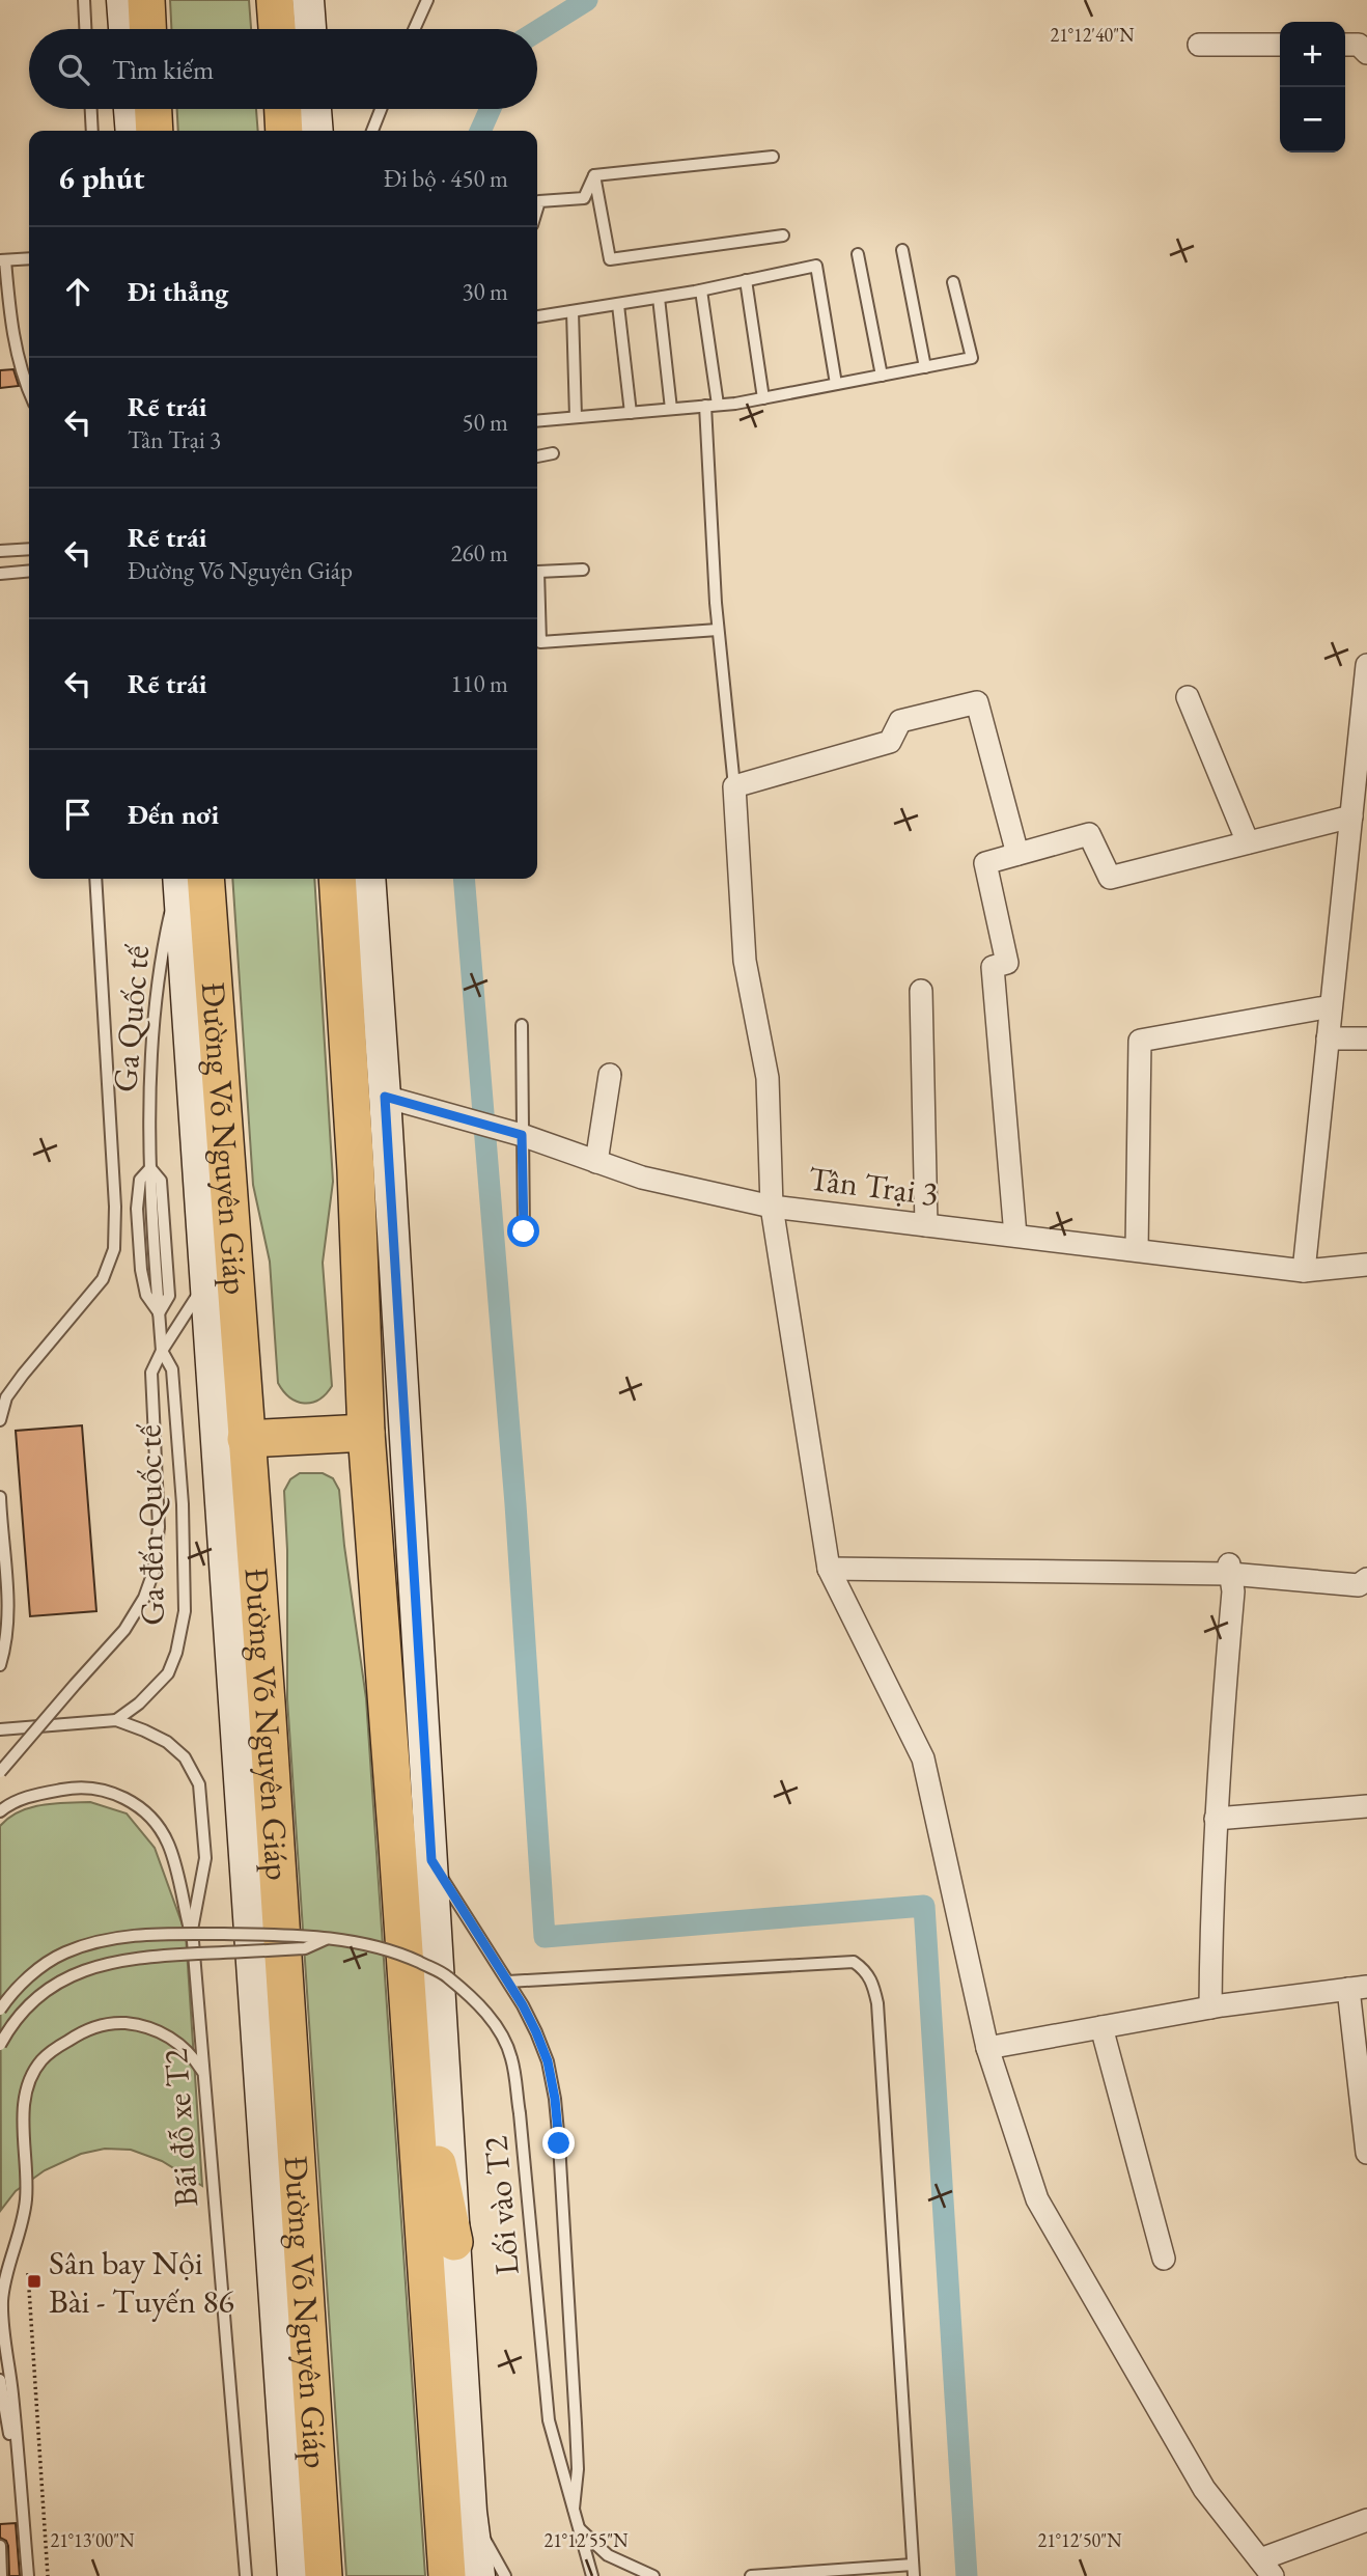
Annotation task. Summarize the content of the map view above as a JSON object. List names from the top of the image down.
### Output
{
  "streets": {
    "highway": ["Đường Võ Nguyên Giáp"],
    "street": ["Tân Trại 3"],
    "lane": [
      "Ga Quốc tế",
      "Ga đến Quốc tế",
      "Bãi đỗ xe T2",
      "Lối vào T2"
    ]
  },
  "crossings": [
    ["Ga Quốc tế", "Ga đến Quốc tế"]
  ],
  "places": {
    "transit": ["Sân bay Nội Bài - Tuyến 86"]
  },
  "page": {
    "map_buttons": ["+", "−"],
    "search": "Tìm kiếm",
    "heading": ["6 phút", "Đi bộ · 450 m"],
    "list": [
      ["Đi thẳng", "30 m"],
      ["Rẽ trái", "Tân Trại 3", "50 m"],
      ["Rẽ trái", "Đường Võ Nguyên Giáp", "260 m"],
      ["Rẽ trái", "110 m"],
      "Đến nơi"
    ]
  },
  "coordinates": [
    "21°12'40\"N",
    "21°13'00\"N",
    "21°12'55\"N",
    "21°12'50\"N"
  ]
}
